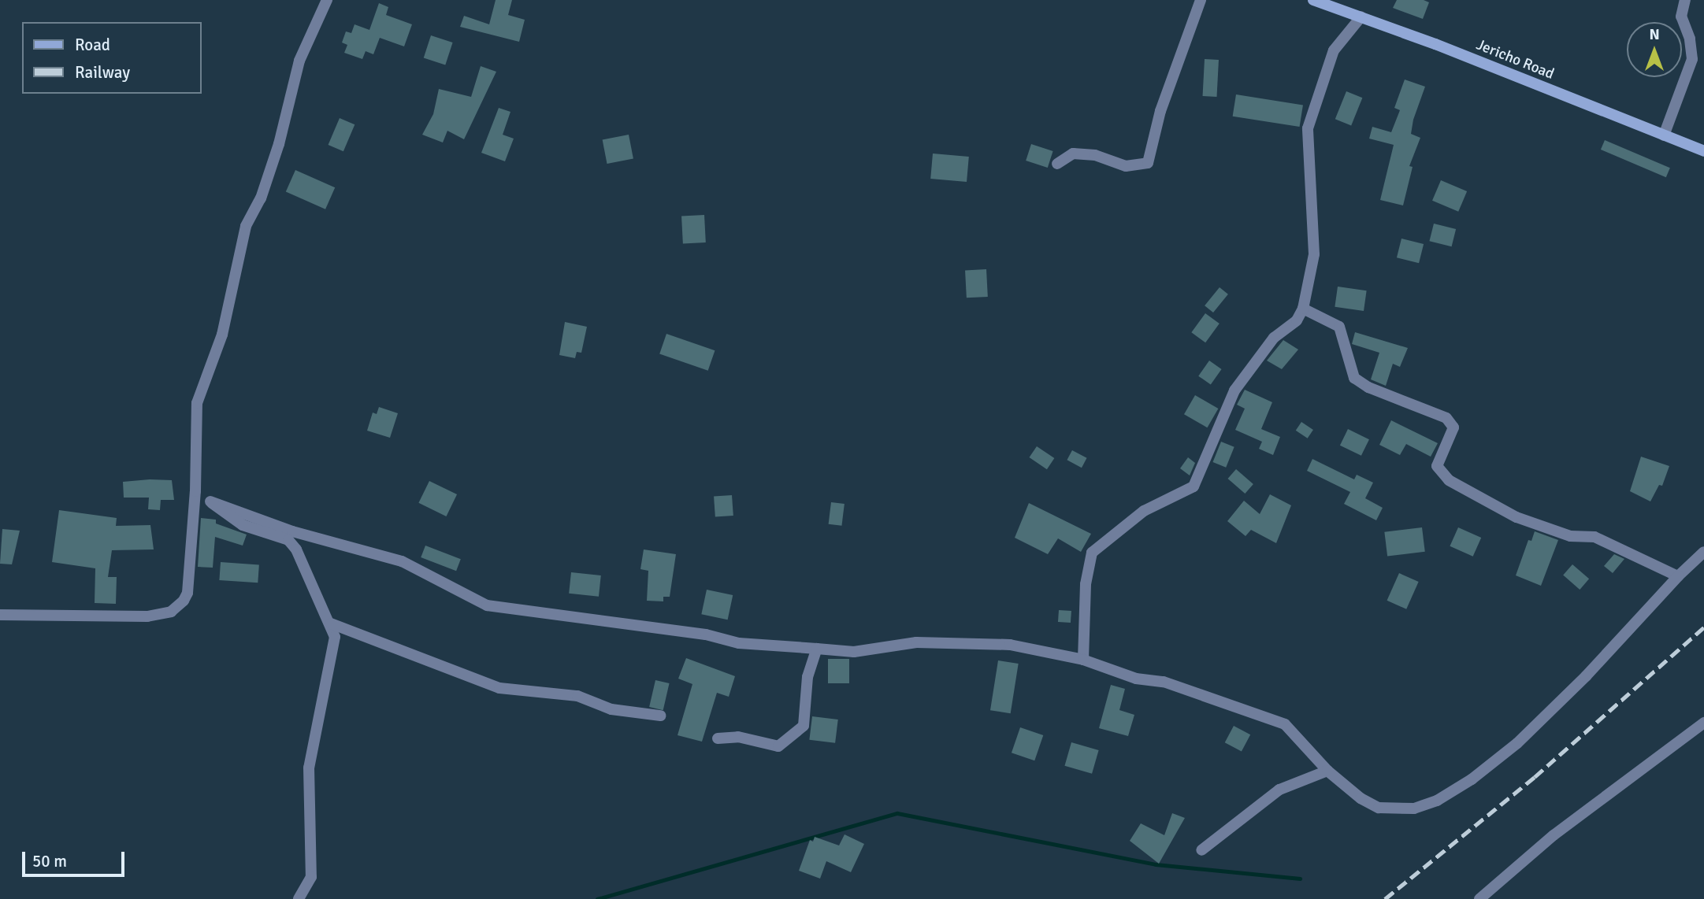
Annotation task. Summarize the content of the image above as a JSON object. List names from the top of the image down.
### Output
{
  "streets": {
    "street": ["Jericho Road"]
  },
  "legend": ["Road", "Railway"],
  "scale_bar": "50 m",
  "north": "top"
}
